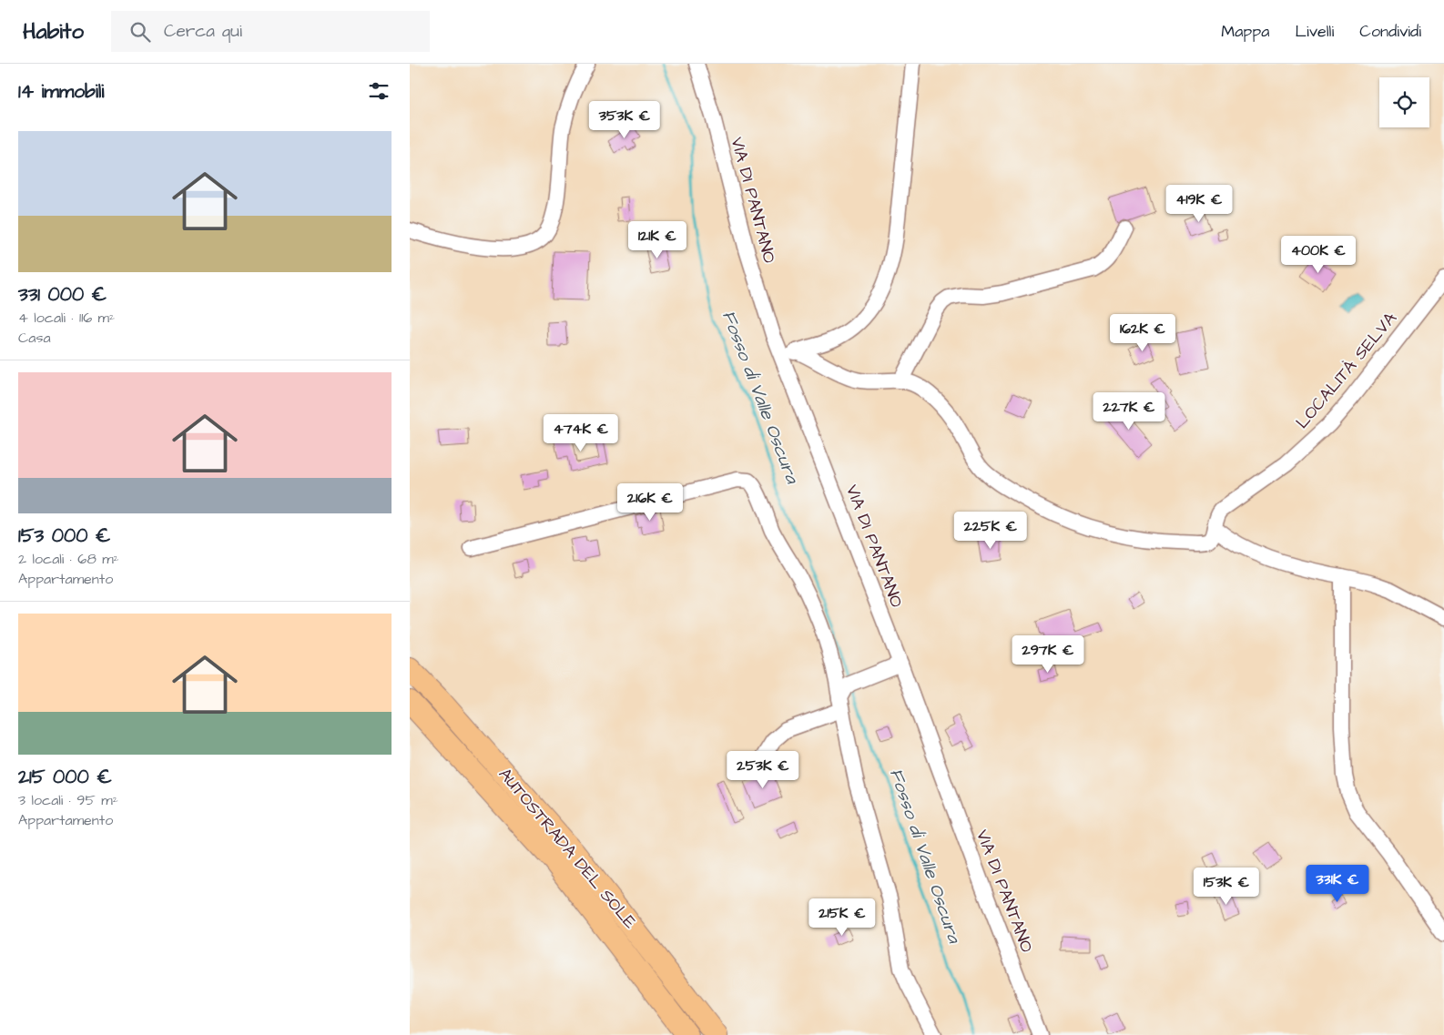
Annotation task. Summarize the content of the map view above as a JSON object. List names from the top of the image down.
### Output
{
  "streets": {
    "highway": ["AUTOSTRADA DEL SOLE"],
    "street": ["VIA DI PANTANO", "LOCALITÀ SELVA"]
  },
  "water": ["Fosso di Valle Oscura"],
  "page": {
    "header": "Habito",
    "search": "Cerca qui",
    "nav": ["Mappa", "Livelli", "Condividi"],
    "heading": "14 immobili",
    "price": [
      "353K €",
      "419K €",
      "121K €",
      "400K €",
      "162K €",
      "227K €",
      "474K €",
      "216K €",
      "225K €",
      "297K €",
      "253K €",
      "331K €",
      "153K €",
      "215K €"
    ],
    "list": [
      {
        "name": "331 000 €",
        "note": "4 locali · 116 m² · Casa"
      },
      {
        "name": "153 000 €",
        "note": "2 locali · 68 m² · Appartamento"
      },
      {
        "name": "215 000 €",
        "note": "3 locali · 95 m² · Appartamento"
      }
    ]
  }
}
